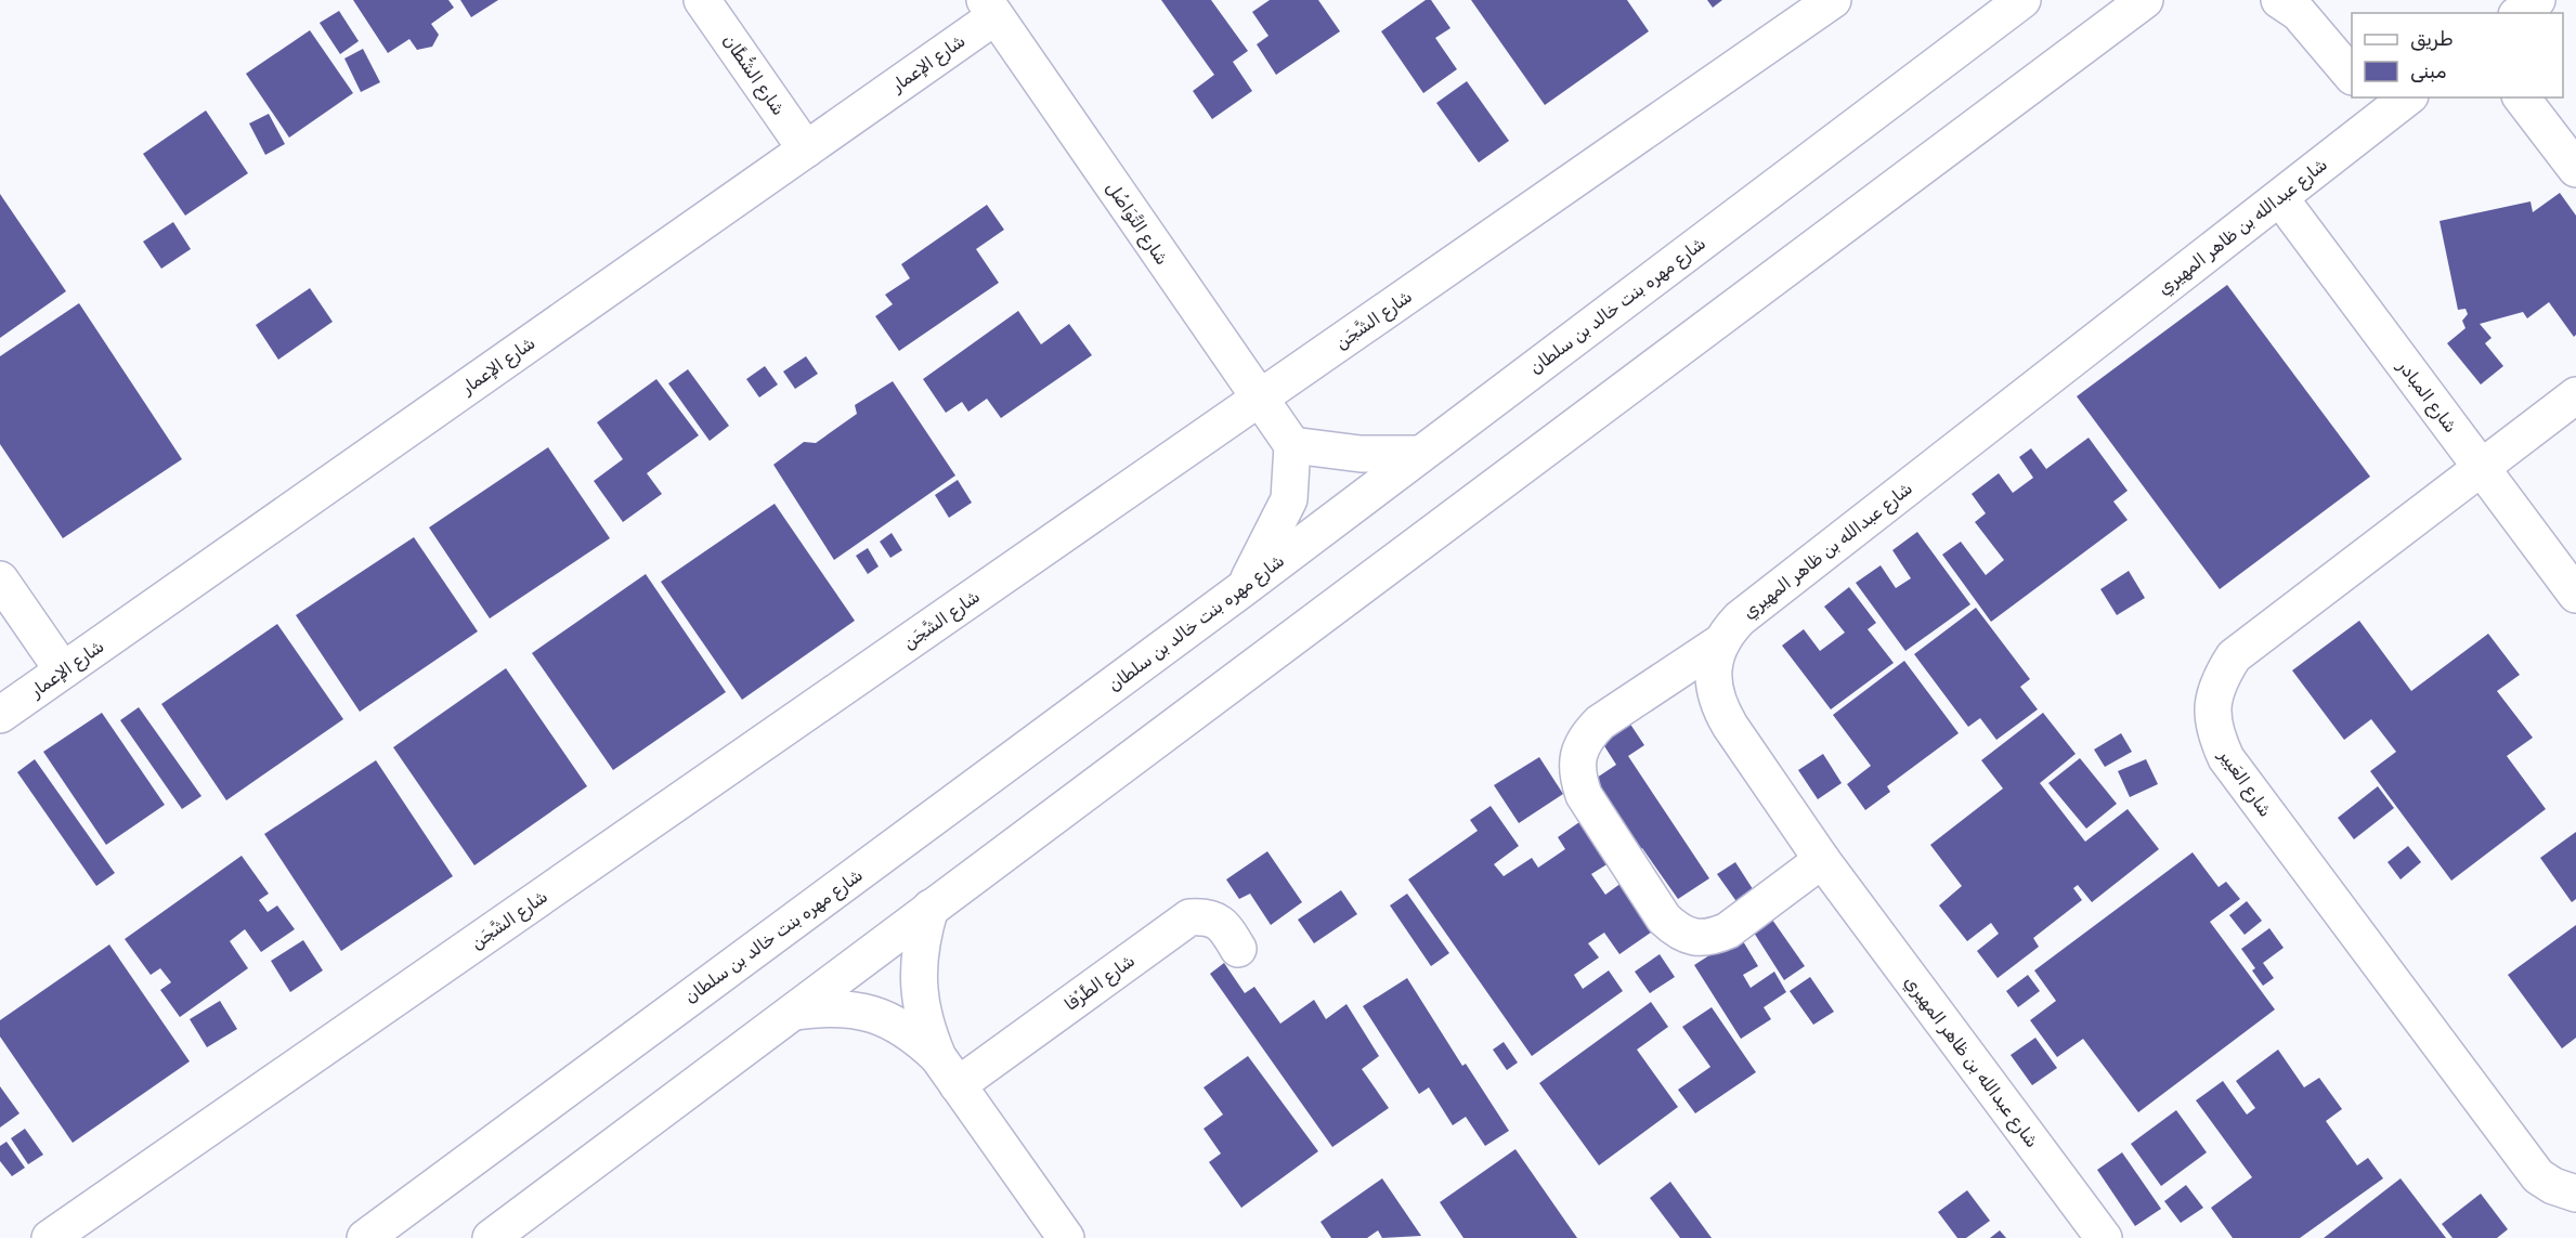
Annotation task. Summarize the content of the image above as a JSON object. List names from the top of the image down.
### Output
{
  "streets": {
    "street": [
      "شارع الإعمار",
      "شارع الشُّطَّان",
      "شارع التَّوَاصُل",
      "شارع عبدالله بن ظاهر المهيري",
      "شارع مهره بنت خالد بن سلطان",
      "شارع الشَّجَن",
      "شارع المبادر",
      "شارع العَبِير",
      "شارع الطَّرْفا"
    ]
  },
  "crossings": [
    ["شارع الإعمار", "شارع الشُّطَّان"],
    ["شارع الإعمار", "شارع التَّوَاصُل"],
    ["شارع التَّوَاصُل", "شارع الشَّجَن"],
    ["شارع عبدالله بن ظاهر المهيري", "شارع المبادر"],
    ["شارع المبادر", "شارع العَبِير"]
  ],
  "legend": ["طريق", "مبنى"]
}
